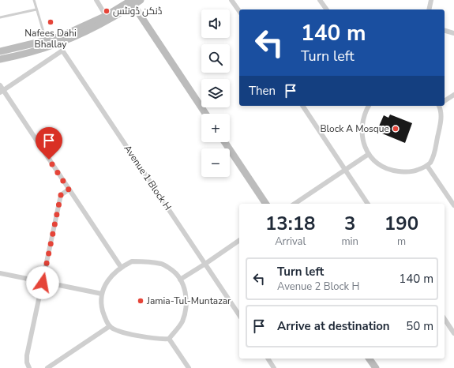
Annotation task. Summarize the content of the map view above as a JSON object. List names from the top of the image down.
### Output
{
  "streets": {
    "street": ["Avenue 1 Block H"]
  },
  "places": [
    "ڈنکن ڈونٹس",
    "Nafees Dahi Bhallay",
    "Block A Mosque",
    "Jamia-Tul-Muntazar"
  ],
  "page": {
    "map_buttons": ["+", "−"],
    "turn": ["140 m", "Turn left"],
    "then": "Then",
    "eta": [
      "13:18",
      "Arrival",
      "3",
      "min",
      "190",
      "m"
    ],
    "list": [
      {
        "name": "Turn left",
        "note": "Avenue 2 Block H",
        "value": "140 m"
      },
      {
        "name": "Arrive at destination",
        "value": "50 m"
      }
    ]
  }
}
